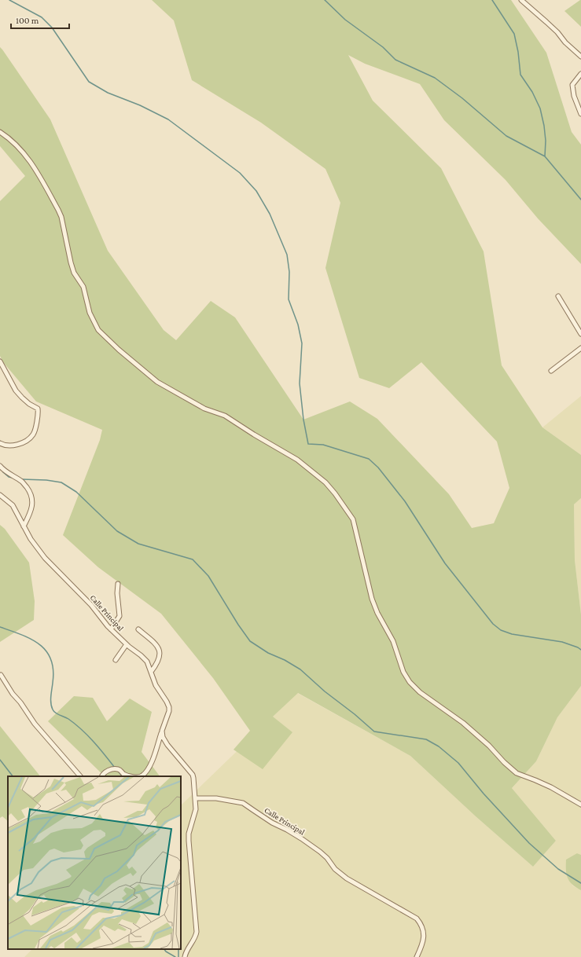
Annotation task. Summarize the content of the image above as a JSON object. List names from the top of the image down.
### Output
{
  "streets": {
    "street": ["Calle Principal"]
  },
  "scale_bar": "100 m"
}
